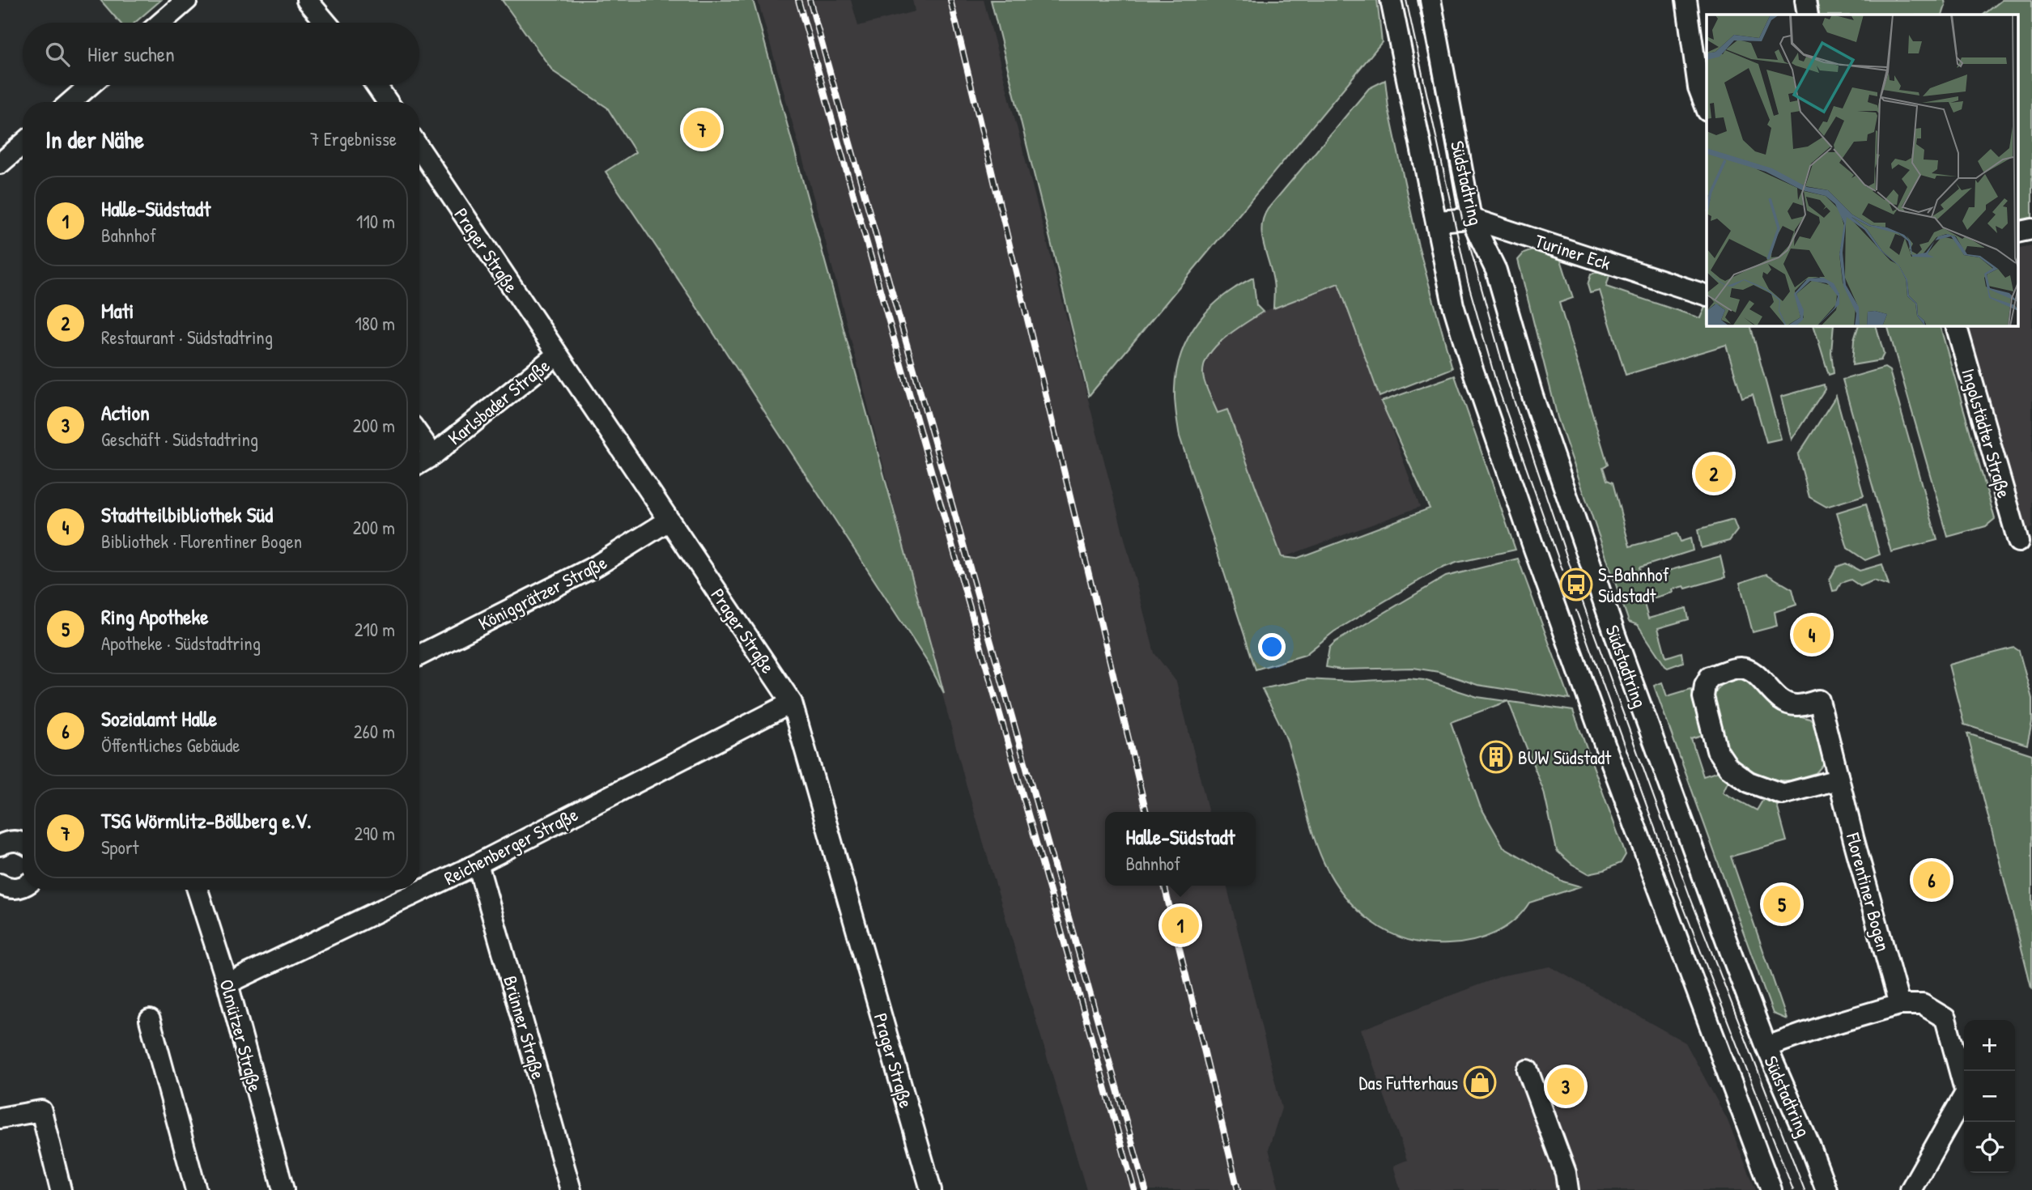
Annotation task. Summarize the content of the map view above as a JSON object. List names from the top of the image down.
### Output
{
  "streets": {
    "street": [
      "Südstadtring",
      "Prager Straße",
      "Turiner Eck",
      "Karlsbader Straße",
      "Ingolstädter Straße",
      "Königgrätzer Straße",
      "Reichenberger Straße",
      "Florentiner Bogen",
      "Brünner Straße",
      "Olmützer Straße"
    ]
  },
  "crossings": [
    ["Südstadtring", "Turiner Eck"],
    ["Prager Straße", "Karlsbader Straße"],
    ["Prager Straße", "Königgrätzer Straße"],
    ["Prager Straße", "Reichenberger Straße"],
    ["Reichenberger Straße", "Brünner Straße"],
    ["Reichenberger Straße", "Olmützer Straße"]
  ],
  "places": {
    "bus stop": ["S-Bahnhof Südstadt"],
    "building": ["BUW Südstadt"],
    "shop": ["Das Futterhaus"]
  },
  "page": {
    "search": "Hier suchen",
    "heading": ["In der Nähe", "7 Ergebnisse"],
    "pins": [
      "7",
      "2",
      "4",
      "6",
      "5",
      "1",
      "3"
    ],
    "list": [
      {
        "mark": "1",
        "name": "Halle-Südstadt",
        "note": "Bahnhof",
        "value": "110 m"
      },
      {
        "mark": "2",
        "name": "Mati",
        "note": "Restaurant · Südstadtring",
        "value": "180 m"
      },
      {
        "mark": "3",
        "name": "Action",
        "note": "Geschäft · Südstadtring",
        "value": "200 m"
      },
      {
        "mark": "4",
        "name": "Stadtteilbibliothek Süd",
        "note": "Bibliothek · Florentiner Bogen",
        "value": "200 m"
      },
      {
        "mark": "5",
        "name": "Ring Apotheke",
        "note": "Apotheke · Südstadtring",
        "value": "210 m"
      },
      {
        "mark": "6",
        "name": "Sozialamt Halle",
        "note": "Öffentliches Gebäude",
        "value": "260 m"
      },
      {
        "mark": "7",
        "name": "TSG Wörmlitz-Böllberg e.V.",
        "note": "Sport",
        "value": "290 m"
      }
    ],
    "popup": ["Halle-Südstadt", "Bahnhof"],
    "map_buttons": ["+", "−"]
  }
}
